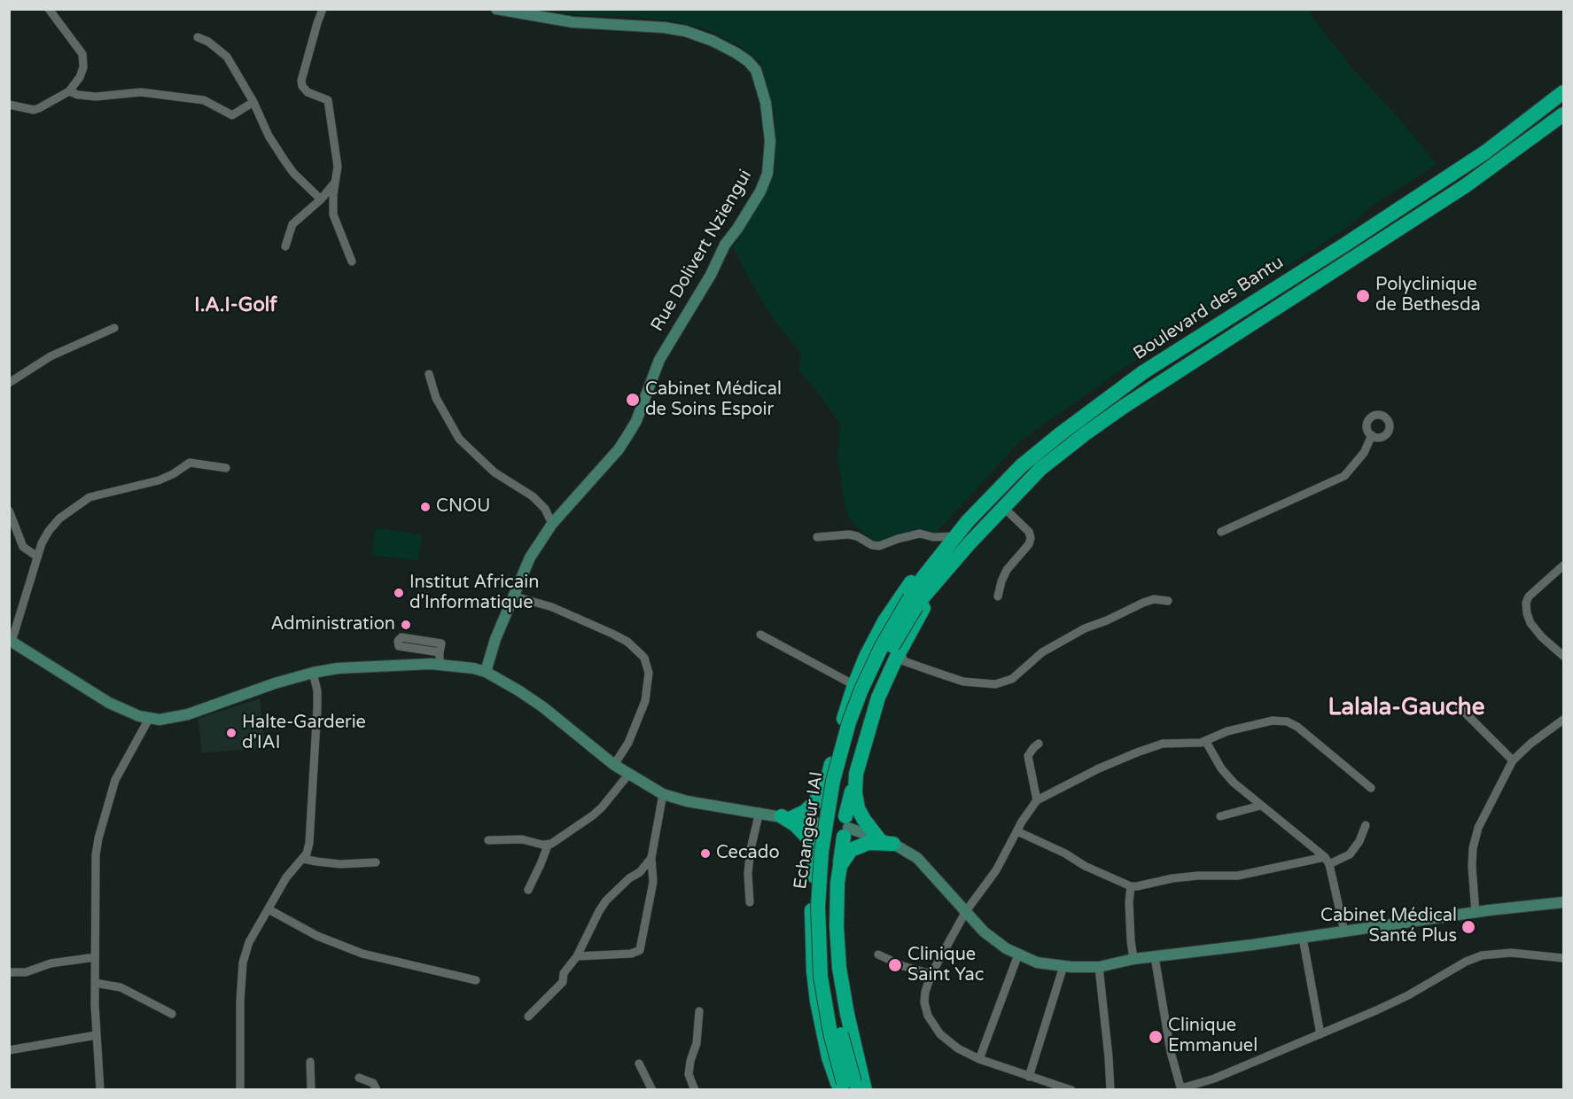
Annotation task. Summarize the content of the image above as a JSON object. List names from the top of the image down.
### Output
{
  "streets": {
    "highway": ["Boulevard des Bantu", "Echangeur IAI"],
    "street": ["Rue Dolivert Nziengui"]
  },
  "crossings": [
    ["Boulevard des Bantu", "Echangeur IAI"]
  ],
  "districts": ["I.A.I-Golf", "Lalala-Gauche"],
  "places": [
    "Polyclinique de Bethesda",
    "Cabinet Médical de Soins Espoir",
    "CNOU",
    "Institut Africain d'Informatique",
    "Administration",
    "Halte-Garderie d'IAI",
    "Cecado",
    "Cabinet Médical Santé Plus",
    "Clinique Saint Yac",
    "Clinique Emmanuel"
  ]
}
